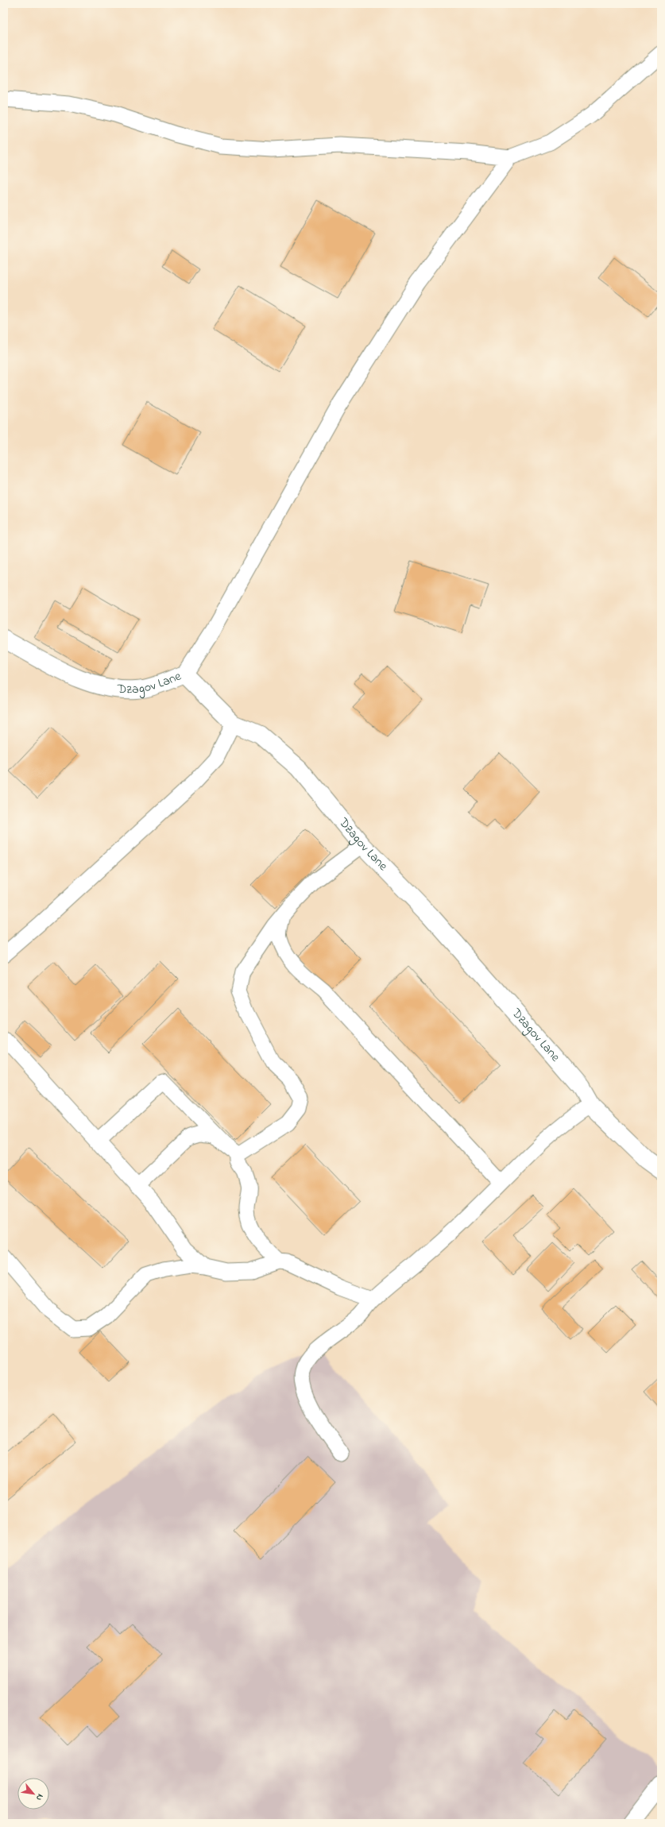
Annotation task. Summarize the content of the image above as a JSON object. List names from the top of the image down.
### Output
{
  "streets": {
    "street": ["Dzagov Lane"]
  },
  "north": "bottom right"
}
